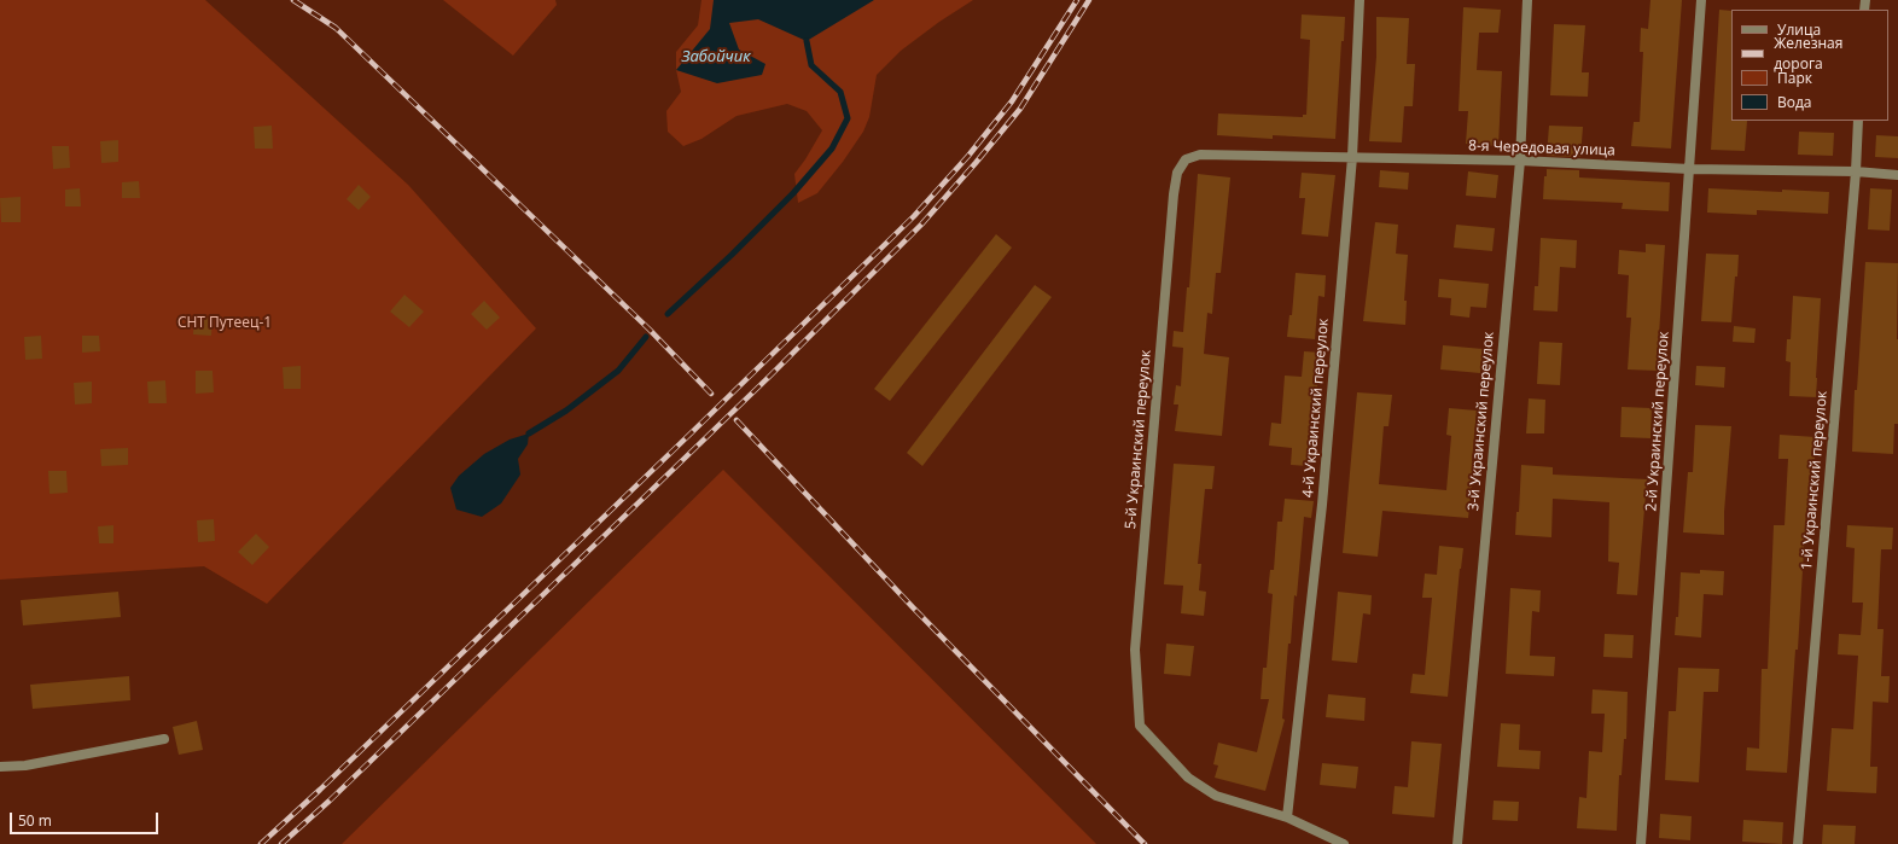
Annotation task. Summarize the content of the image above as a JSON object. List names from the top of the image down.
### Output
{
  "streets": {
    "street": [
      "8-я Чередовая улица",
      "4-й Украинский переулок",
      "3-й Украинский переулок",
      "2-й Украинский переулок",
      "5-й Украинский переулок",
      "1-й Украинский переулок"
    ]
  },
  "crossings": [
    ["8-я Чередовая улица", "4-й Украинский переулок"],
    ["8-я Чередовая улица", "3-й Украинский переулок"],
    ["8-я Чередовая улица", "2-й Украинский переулок"],
    ["8-я Чередовая улица", "5-й Украинский переулок"],
    ["8-я Чередовая улица", "1-й Украинский переулок"],
    ["4-й Украинский переулок", "5-й Украинский переулок"]
  ],
  "water": ["Забойчик"],
  "parks": ["СНТ Путеец-1"],
  "legend": [
    "Улица",
    "Железная дорога",
    "Парк",
    "Вода"
  ],
  "scale_bar": "50 m"
}
